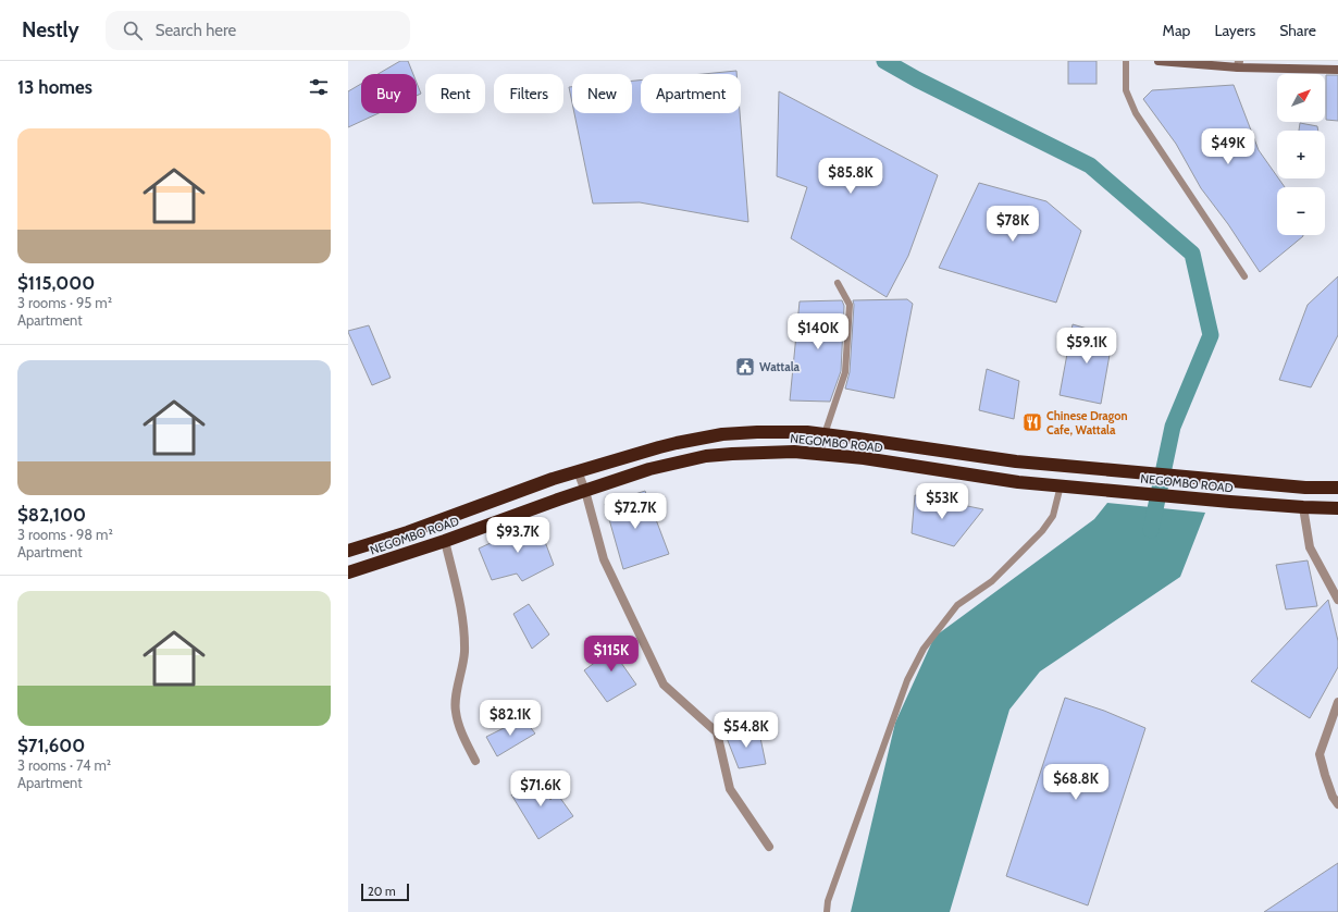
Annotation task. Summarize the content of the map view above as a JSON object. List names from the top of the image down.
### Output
{
  "streets": {
    "highway": ["NEGOMBO ROAD"]
  },
  "places": {
    "public building": ["Wattala"],
    "restaurant": ["Chinese Dragon Cafe, Wattala"]
  },
  "scale_bar": "20 m",
  "north": "top right",
  "page": {
    "header": "Nestly",
    "search": "Search here",
    "nav": ["Map", "Layers", "Share"],
    "heading": "13 homes",
    "map_buttons": ["+", "−"],
    "chip": [
      "Buy",
      "Rent",
      "Filters",
      "New",
      "Apartment"
    ],
    "list": [
      {
        "name": "$115,000",
        "note": "3 rooms · 95 m² · Apartment"
      },
      {
        "name": "$82,100",
        "note": "3 rooms · 98 m² · Apartment"
      },
      {
        "name": "$71,600",
        "note": "3 rooms · 74 m² · Apartment"
      }
    ],
    "price": [
      "$49K",
      "$85.8K",
      "$78K",
      "$140K",
      "$59.1K",
      "$53K",
      "$72.7K",
      "$93.7K",
      "$115K",
      "$82.1K",
      "$54.8K",
      "$68.8K",
      "$71.6K"
    ],
    "scale": "20 m"
  }
}
